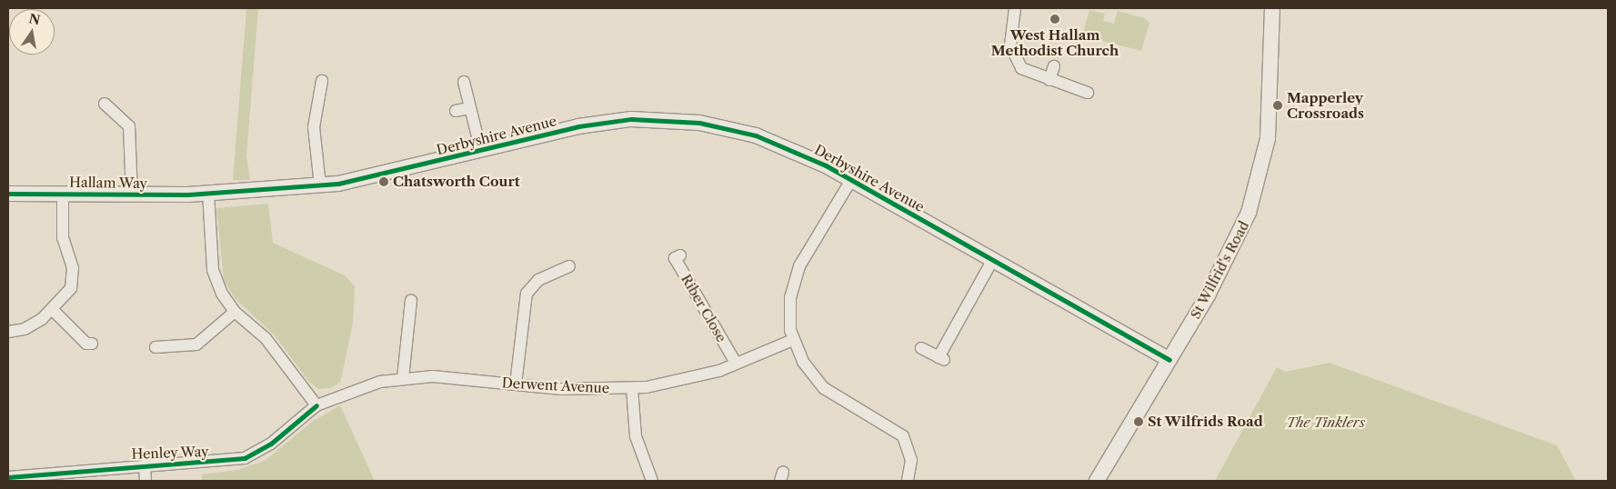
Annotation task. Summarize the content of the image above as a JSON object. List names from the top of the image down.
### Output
{
  "streets": {
    "street": [
      "Derbyshire Avenue",
      "Hallam Way",
      "St Wilfrid's Road",
      "Riber Close",
      "Derwent Avenue",
      "Henley Way"
    ]
  },
  "crossings": [
    ["Derbyshire Avenue", "Hallam Way"],
    ["Derbyshire Avenue", "St Wilfrid's Road"],
    ["Riber Close", "Derwent Avenue"],
    ["Derwent Avenue", "Henley Way"]
  ],
  "parks": ["The Tinklers"],
  "places": [
    "West Hallam Methodist Church",
    "Mapperley Crossroads",
    "Chatsworth Court",
    "St Wilfrids Road"
  ],
  "north": "top"
}
